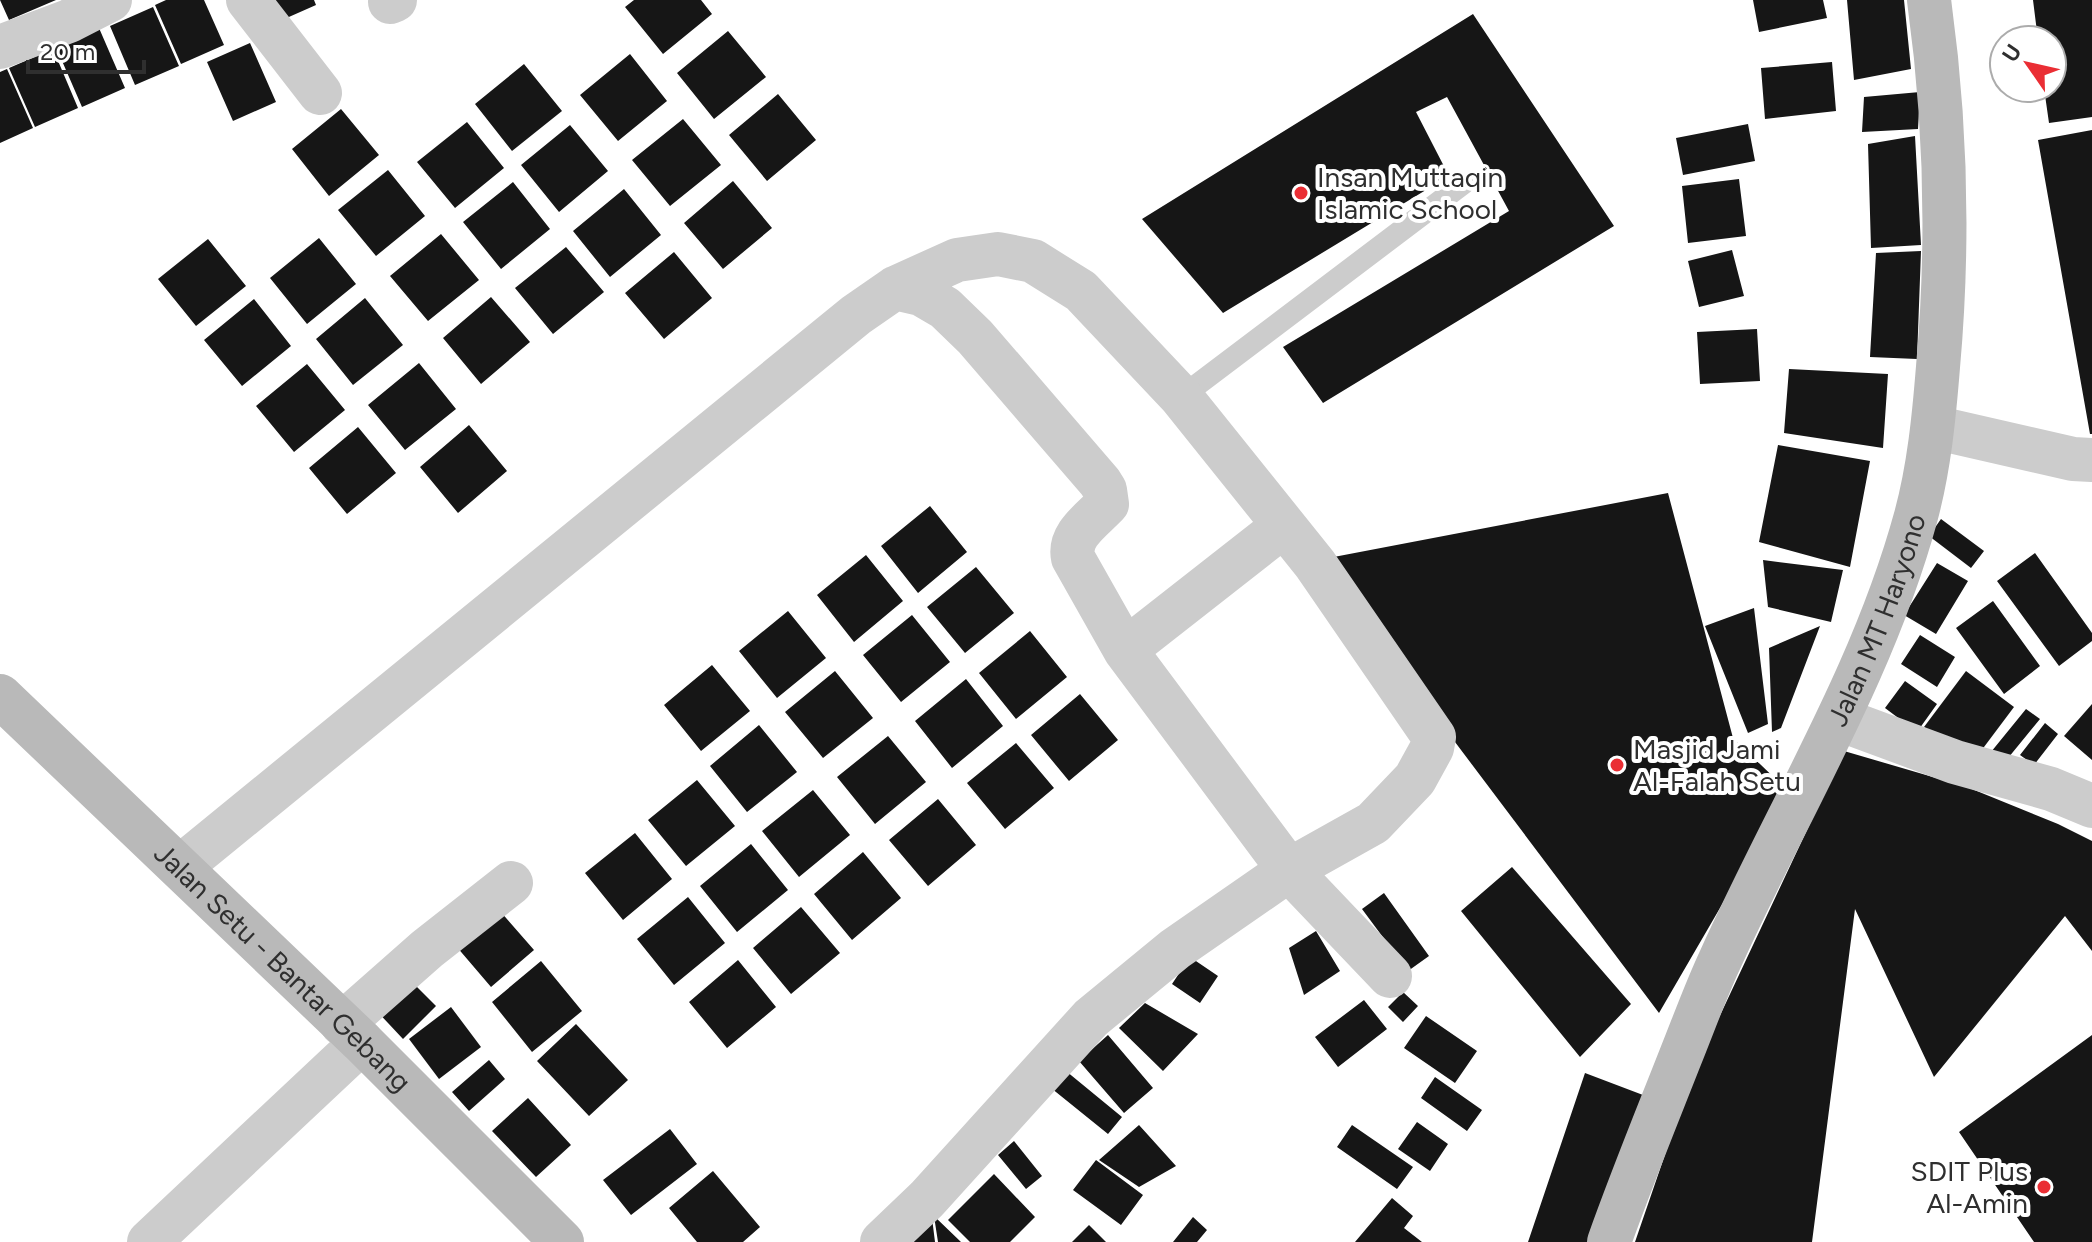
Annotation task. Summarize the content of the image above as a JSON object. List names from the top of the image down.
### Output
{
  "streets": {
    "main road": ["Jalan MT Haryono", "Jalan Setu - Bantar Gebang"]
  },
  "places": ["Insan Muttaqin Islamic School", "Masjid Jami Al-Falah Setu", "SDIT Plus Al-Amin"],
  "scale_bar": "20 m",
  "north": "top left"
}
